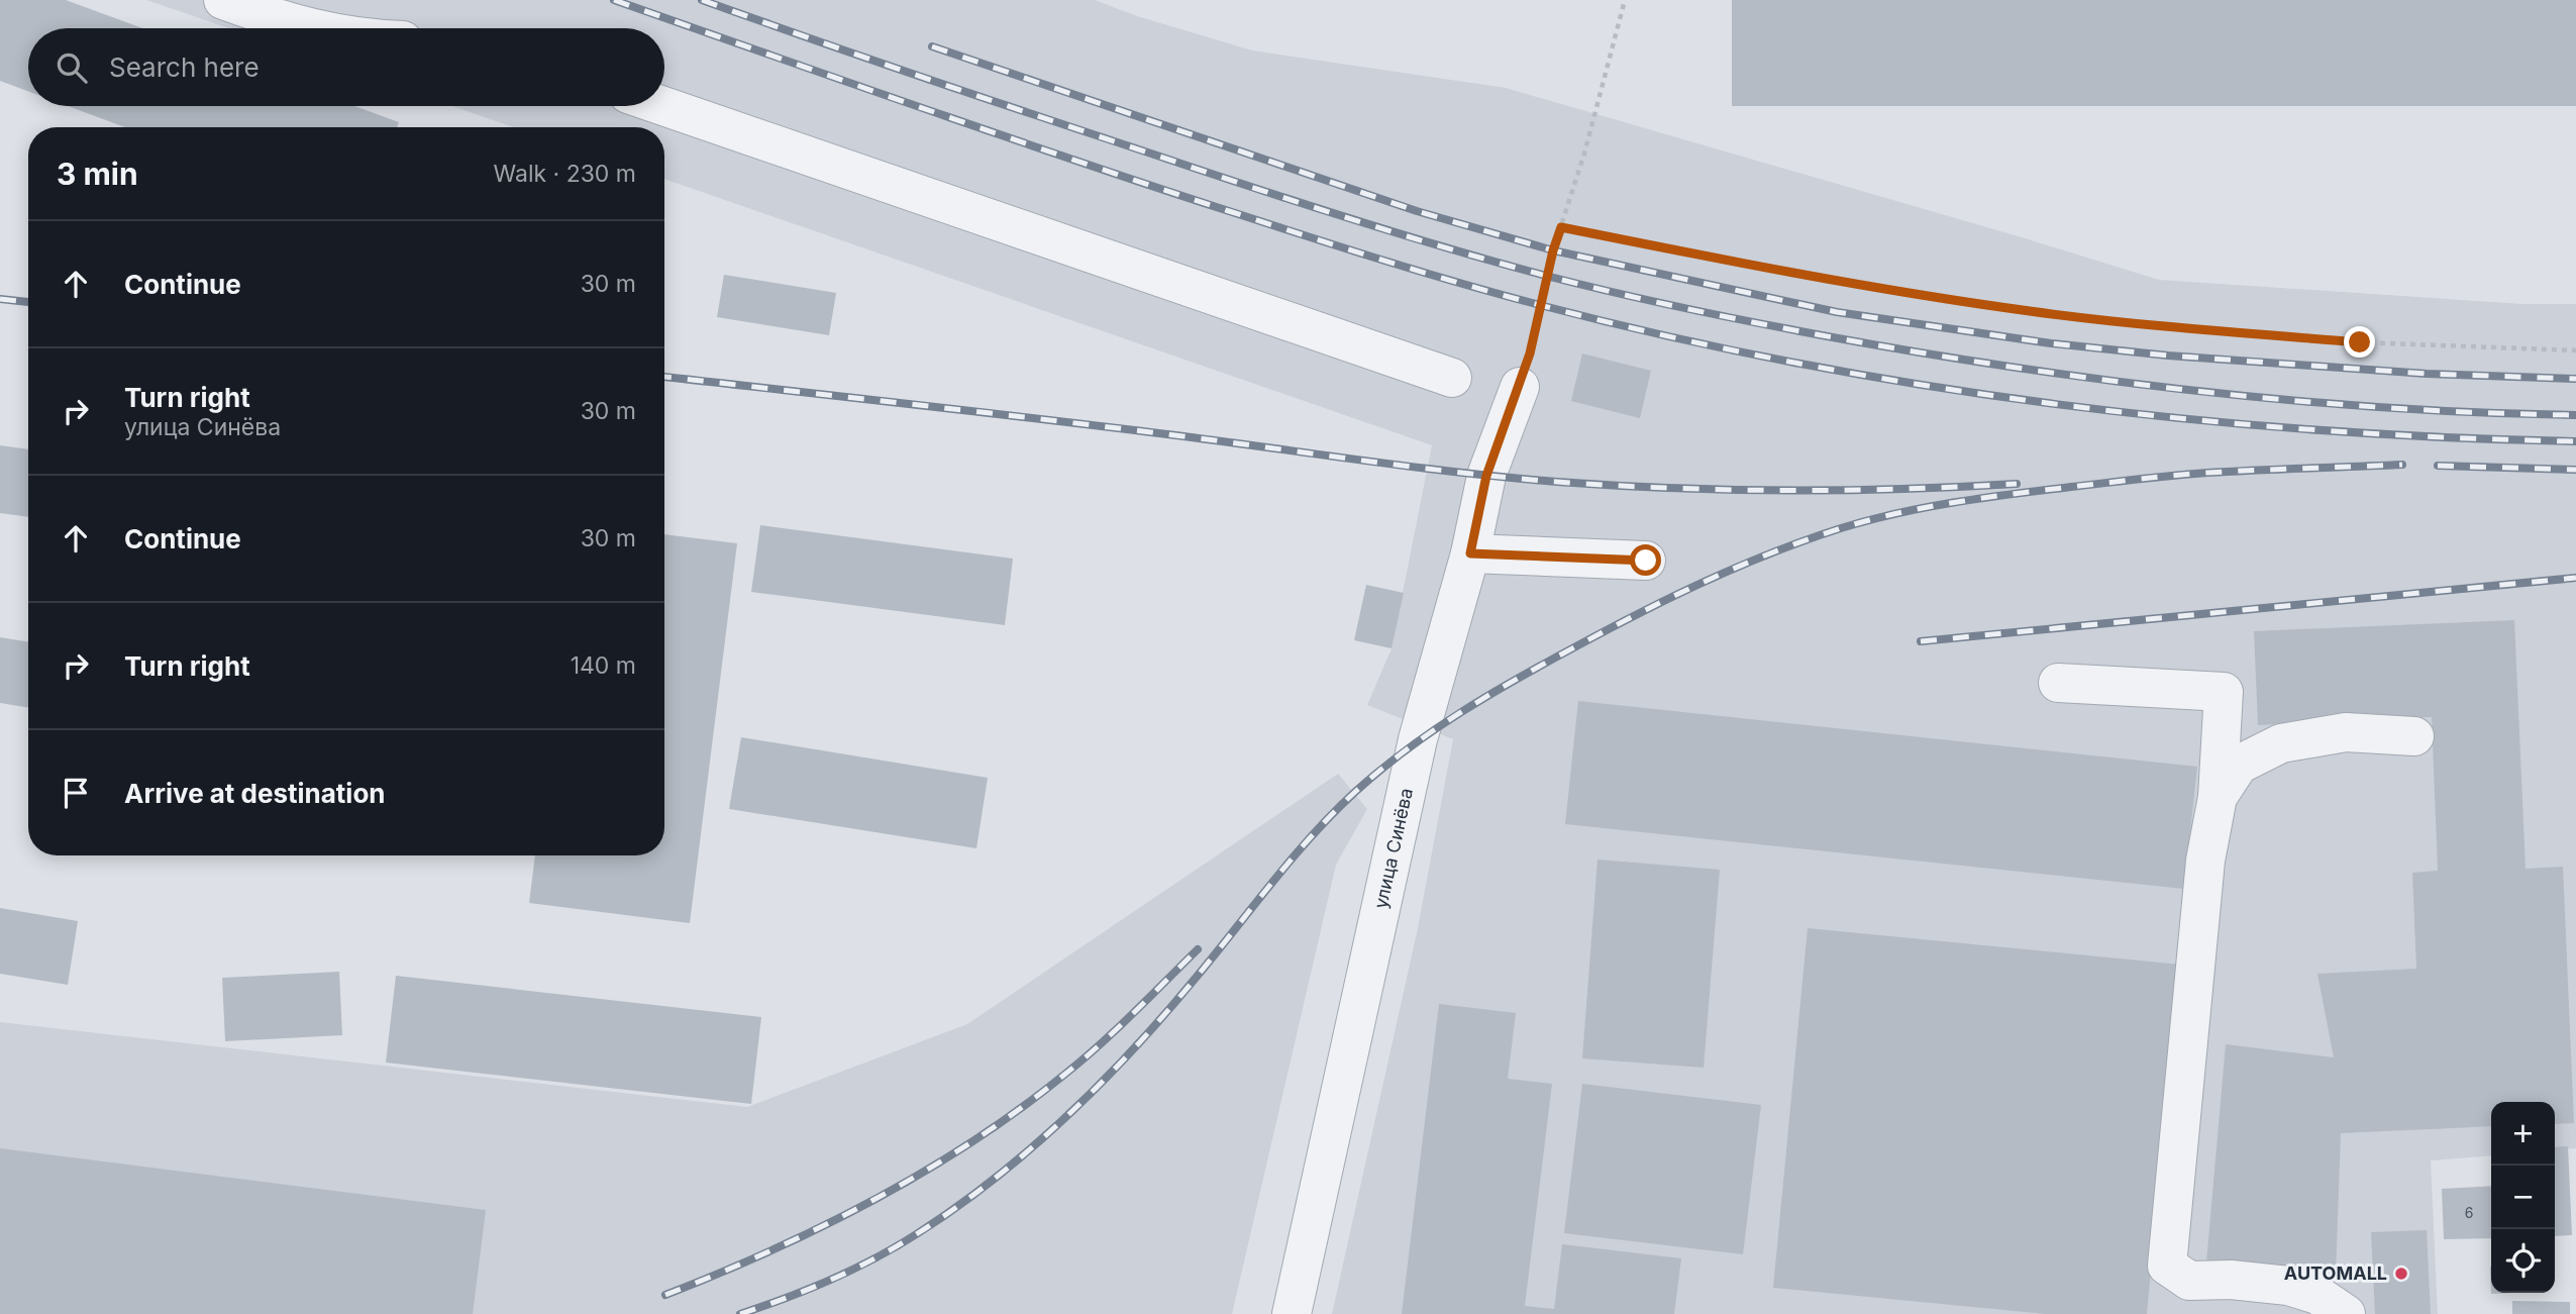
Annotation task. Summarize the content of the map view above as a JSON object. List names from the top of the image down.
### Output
{
  "streets": {
    "street": ["улица Синёва"]
  },
  "places": ["AUTOMALL"],
  "house_numbers": ["6"],
  "page": {
    "search": "Search here",
    "heading": ["3 min", "Walk · 230 m"],
    "list": [
      ["Continue", "30 m"],
      ["Turn right", "улица Синёва", "30 m"],
      ["Continue", "30 m"],
      ["Turn right", "140 m"],
      "Arrive at destination"
    ],
    "map_buttons": ["+", "−"]
  }
}
